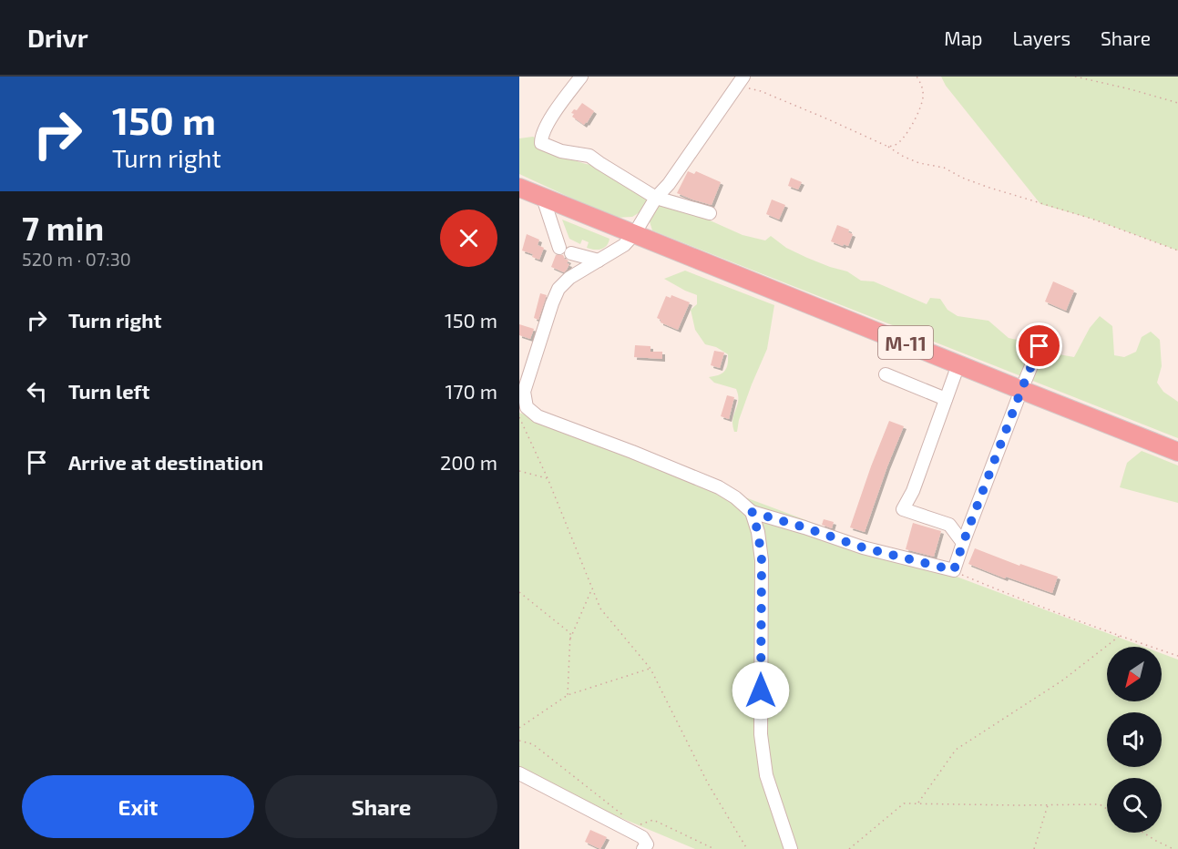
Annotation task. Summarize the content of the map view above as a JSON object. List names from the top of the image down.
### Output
{
  "streets": {
    "highway": ["М-11"]
  },
  "north": "bottom left",
  "page": {
    "header": "Drivr",
    "nav": ["Map", "Layers", "Share"],
    "turn": ["150 m", "Turn right"],
    "heading": ["7 min", "520 m · 07:30"],
    "list": [
      {
        "name": "Turn right",
        "value": "150 m"
      },
      {
        "name": "Turn left",
        "value": "170 m"
      },
      {
        "name": "Arrive at destination",
        "value": "200 m"
      }
    ],
    "buttons": ["Exit", "Share"]
  }
}
